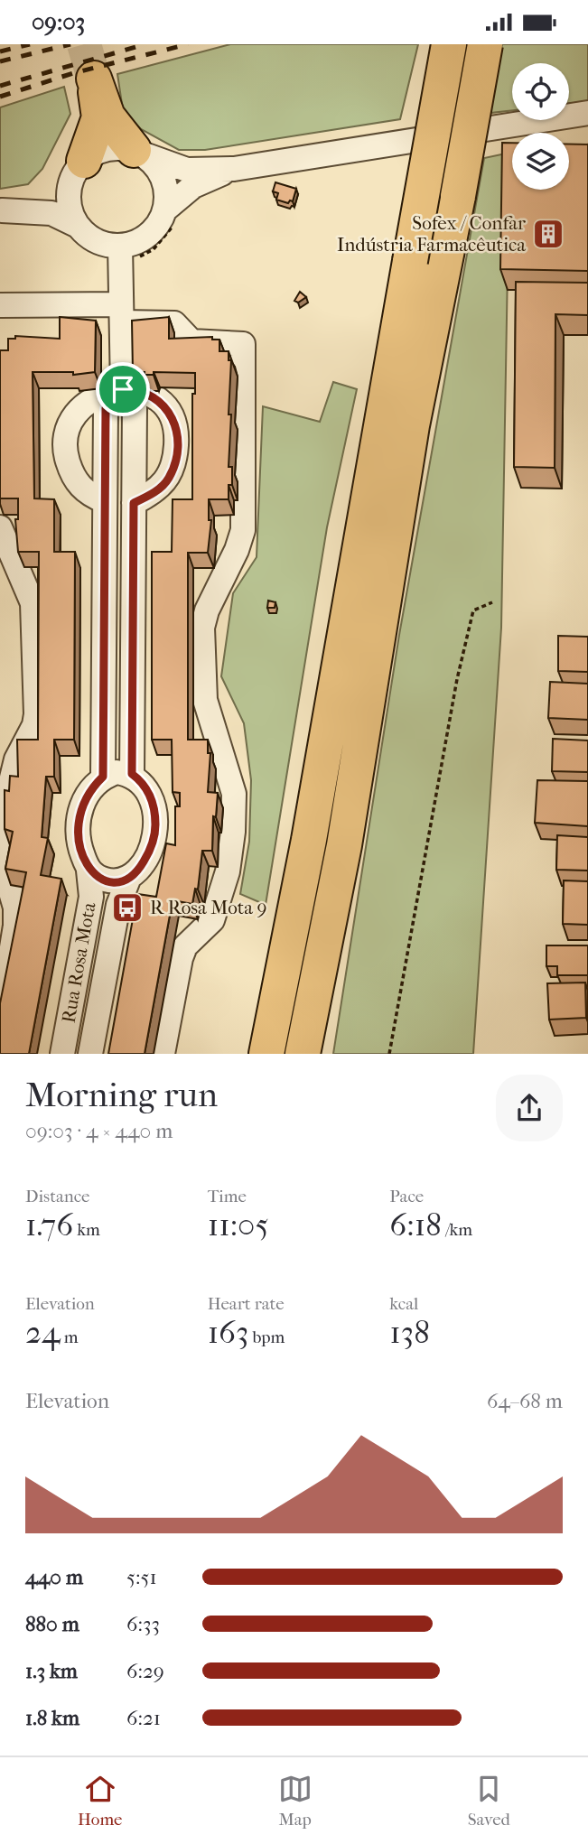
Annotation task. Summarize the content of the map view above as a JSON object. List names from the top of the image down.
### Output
{
  "streets": {
    "street": ["Rua Rosa Mota"]
  },
  "places": {
    "building": ["Sofex / Confar Indústria Farmacêutica"],
    "bus stop": ["R Rosa Mota 9"]
  },
  "page": {
    "status": "09:03",
    "heading": ["Morning run", "09:03 · 4 × 440 m"],
    "stats": [
      ["Distance", "1.76 km"],
      ["Time", "11:05"],
      ["Pace", "6:18 /km"],
      ["Elevation", "24 m"],
      ["Heart rate", "163 bpm"],
      ["kcal", "138"]
    ],
    "chart": ["Elevation", "64–68 m"],
    "list": [
      {
        "name": "440 m",
        "note": "5:51"
      },
      {
        "name": "880 m",
        "note": "6:33"
      },
      {
        "name": "1.3 km",
        "note": "6:29"
      },
      {
        "name": "1.8 km",
        "note": "6:21"
      }
    ],
    "tabs": ["Home", "Map", "Saved"]
  }
}
